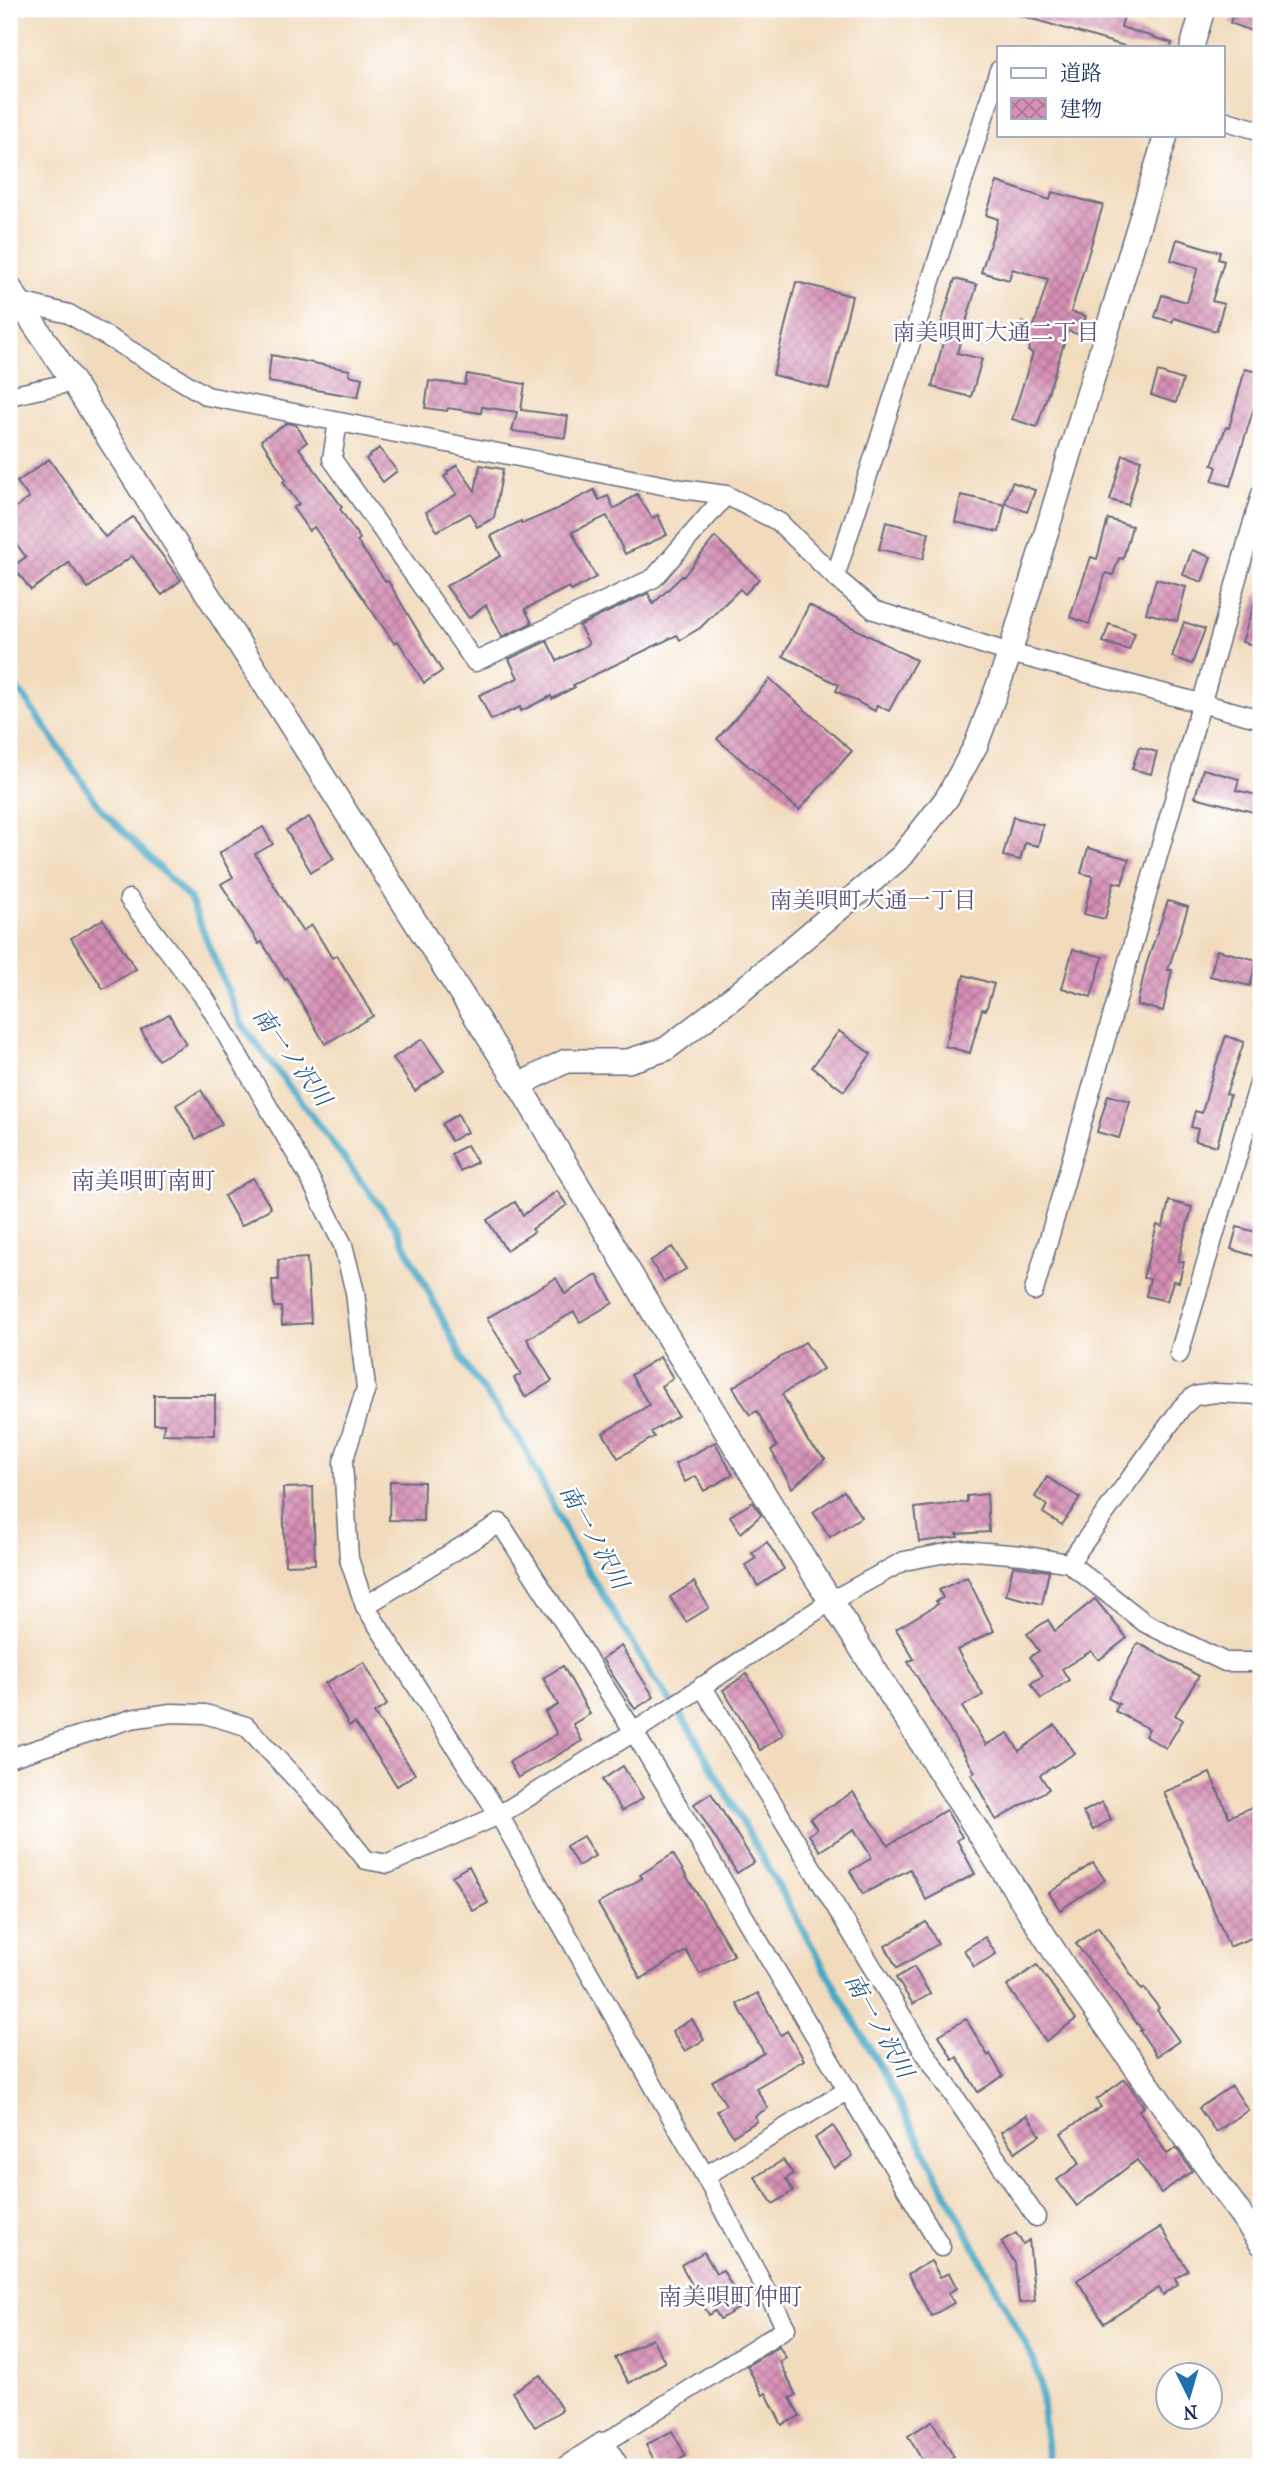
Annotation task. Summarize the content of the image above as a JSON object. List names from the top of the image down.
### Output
{
  "districts": [
    "南美唄町大通二丁目",
    "南美唄町大通一丁目",
    "南美唄町南町",
    "南美唄町仲町"
  ],
  "water": ["南一ノ沢川"],
  "legend": ["道路", "建物"],
  "north": "bottom"
}
